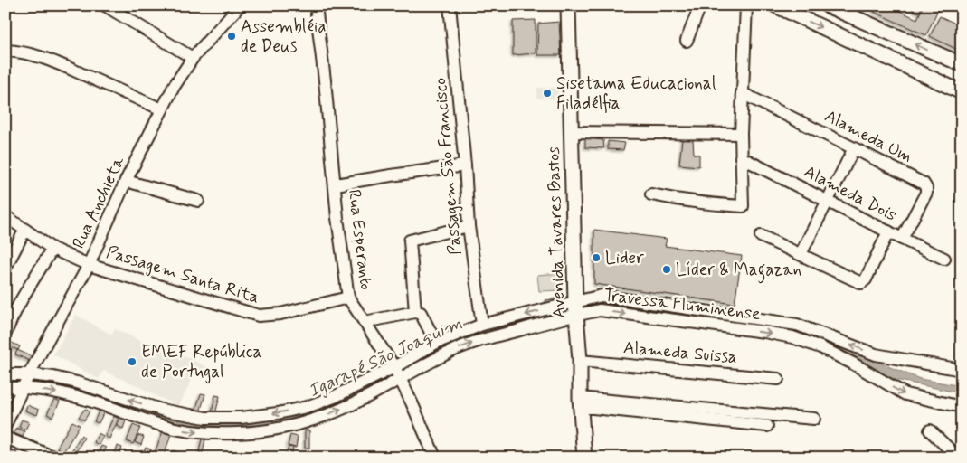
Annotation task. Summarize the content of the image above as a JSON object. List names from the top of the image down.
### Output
{
  "streets": {
    "main road": ["Avenida Tavares Bastos"],
    "street": [
      "Alameda Um",
      "Passagem São Francisco",
      "Alameda Dois",
      "Rua Anchieta",
      "Rua Esperanto",
      "Passagem Santa Rita",
      "Travessa Fluminense",
      "Alameda Suissa"
    ]
  },
  "crossings": [
    ["Alameda Um", "Alameda Dois"],
    ["Rua Anchieta", "Passagem Santa Rita"],
    ["Rua Anchieta", "Travessa Fluminense"],
    ["Avenida Tavares Bastos", "Travessa Fluminense"],
    ["Avenida Tavares Bastos", "Alameda Suissa"],
    ["Rua Esperanto", "Passagem Santa Rita"],
    ["Rua Esperanto", "Travessa Fluminense"]
  ],
  "water": ["Igarapé São Joaquim"],
  "places": [
    "Assembléia de Deus",
    "Sisetama Educacional Filadélfia",
    "Lider",
    "Líder & Magazan",
    "EMEF República de Portugal"
  ]
}
